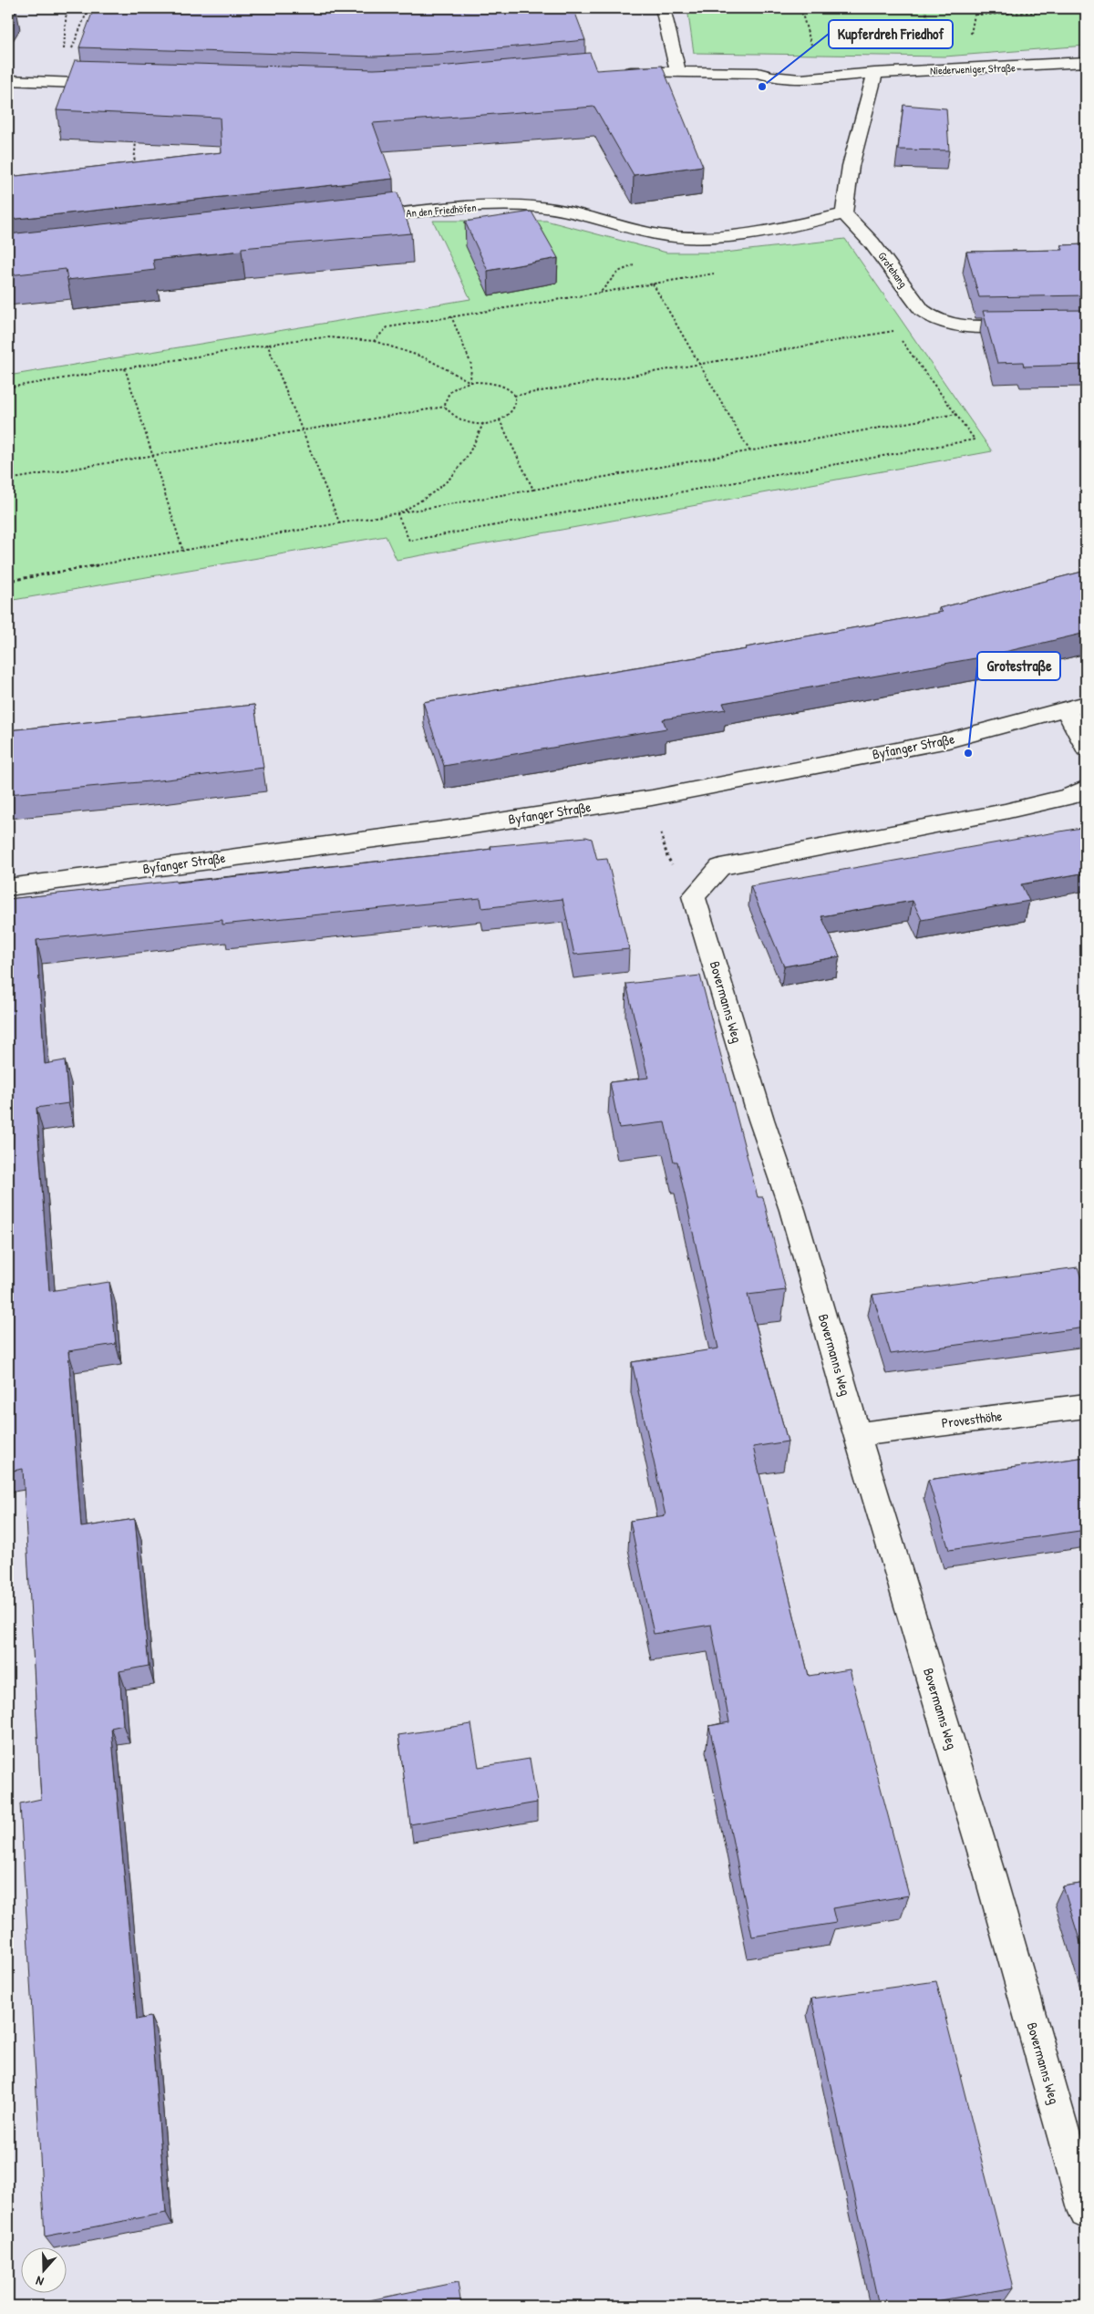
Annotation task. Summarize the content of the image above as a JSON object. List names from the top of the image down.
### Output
{
  "streets": {
    "street": [
      "Niederweniger Straße",
      "An den Friedhöfen",
      "Grotehang",
      "Byfanger Straße",
      "Bovermanns Weg",
      "Provesthöhe"
    ]
  },
  "crossings": [
    ["An den Friedhöfen", "Grotehang"],
    ["Bovermanns Weg", "Provesthöhe"]
  ],
  "places": ["Kupferdreh Friedhof", "Grotestraße"],
  "north": "bottom"
}
